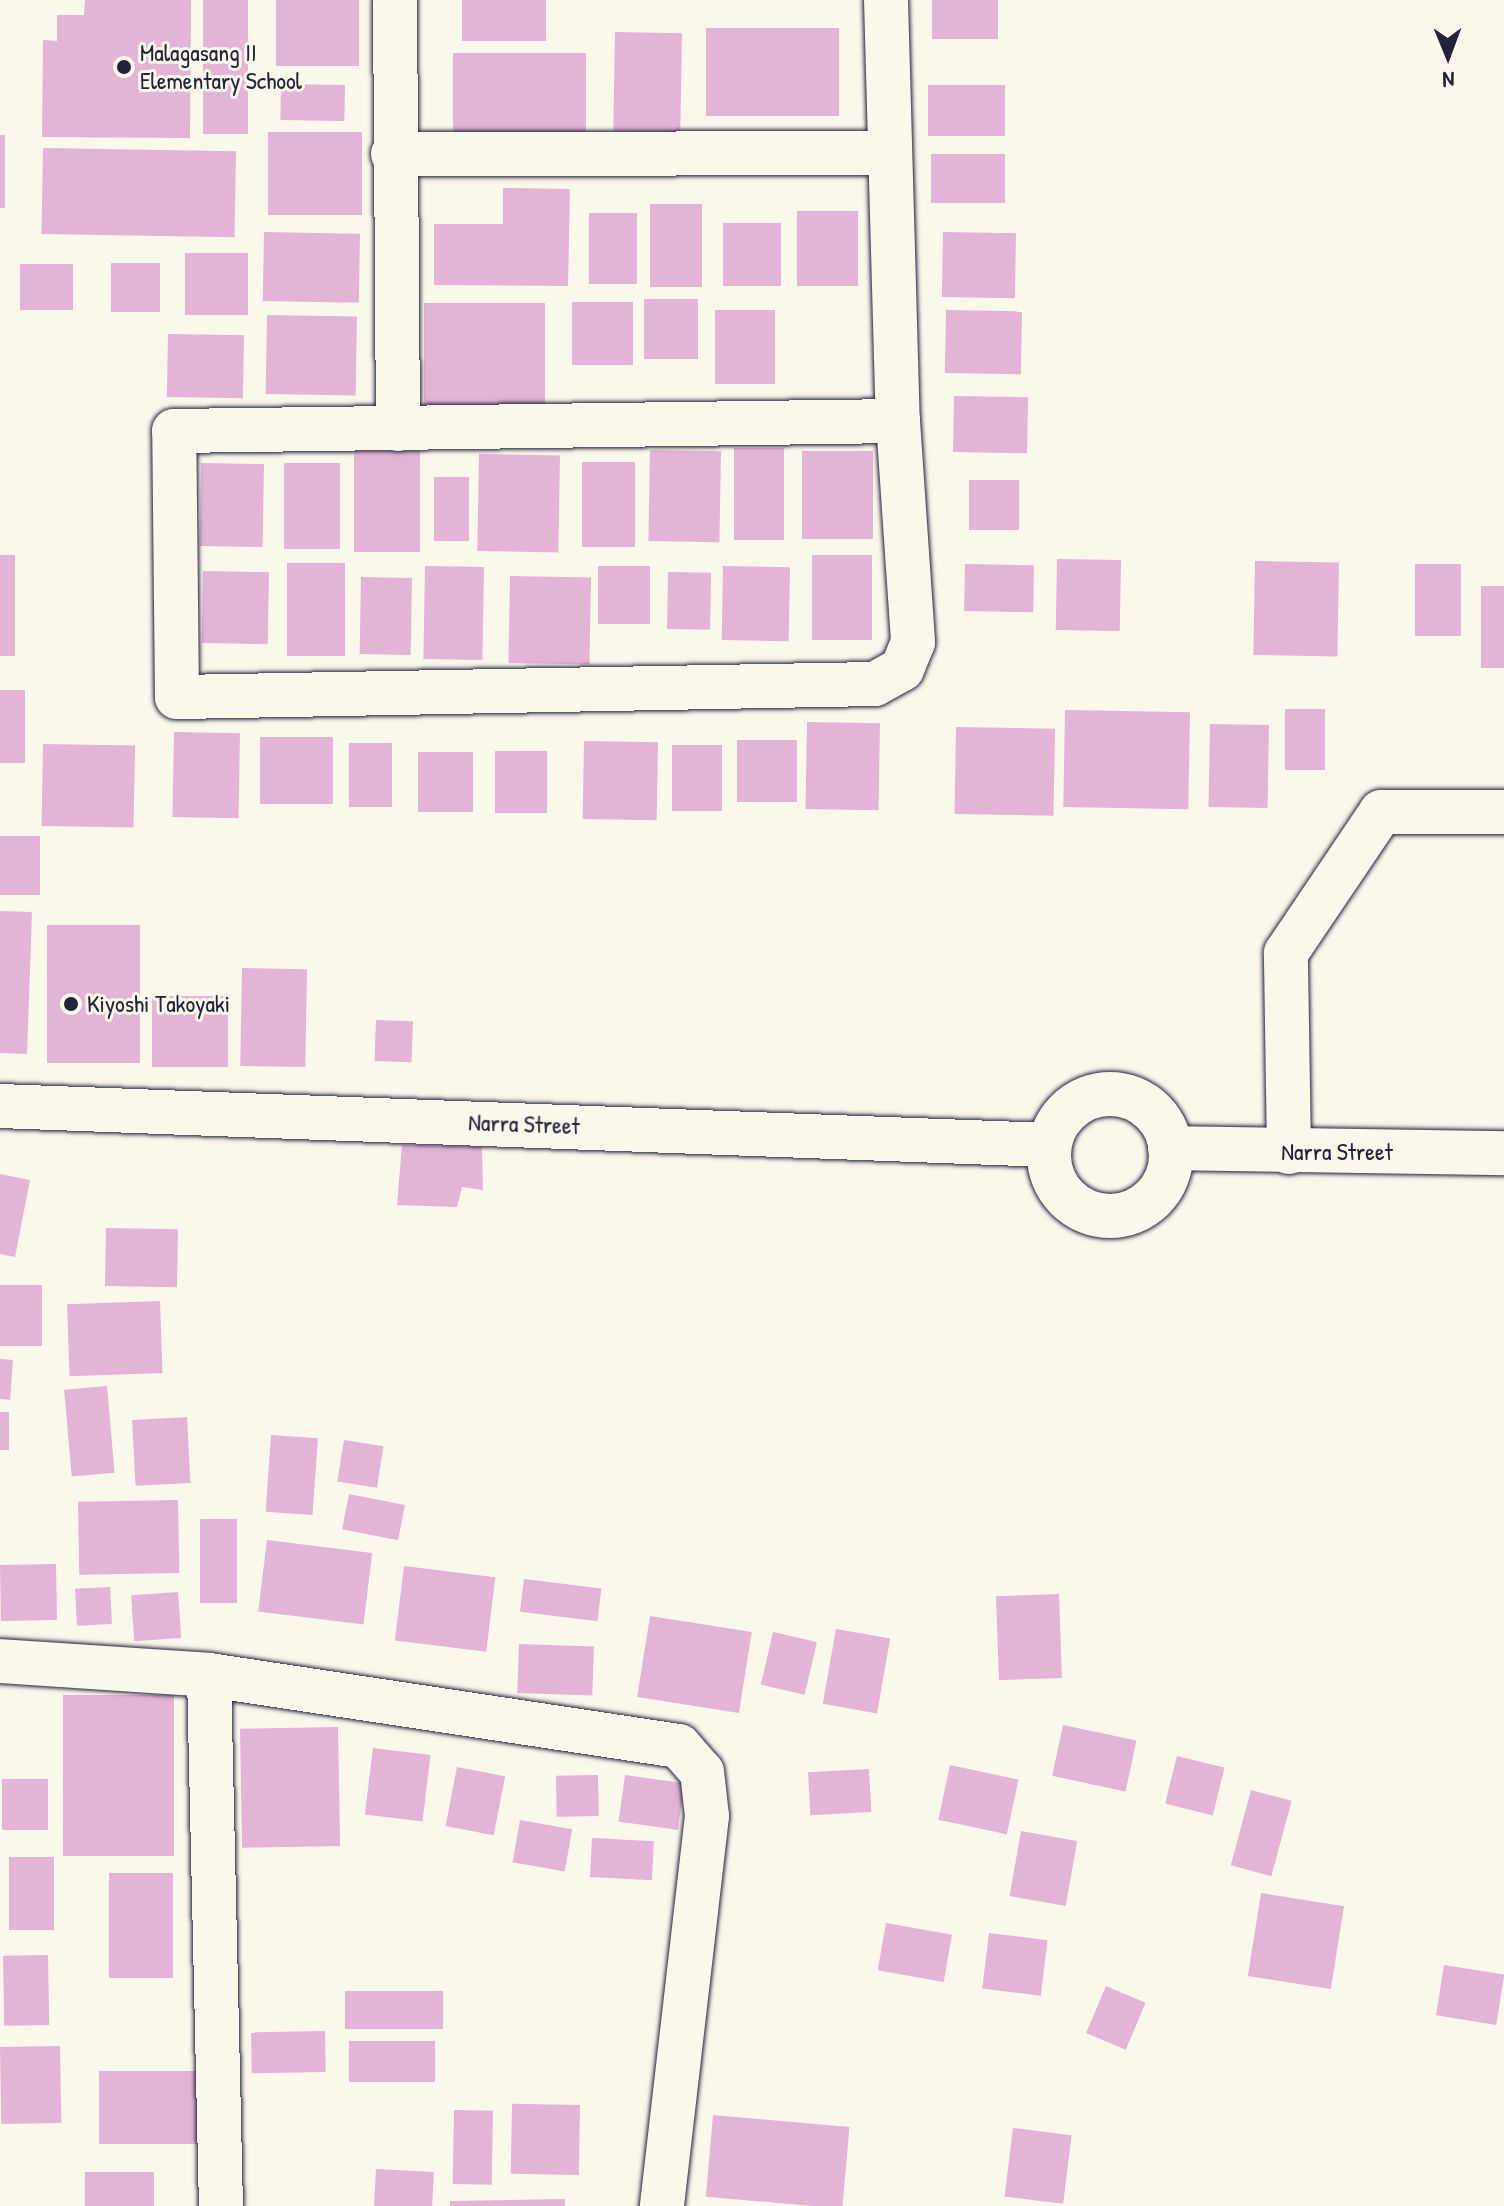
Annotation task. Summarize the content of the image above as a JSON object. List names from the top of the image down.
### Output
{
  "streets": {
    "street": ["Narra Street"]
  },
  "places": ["Malagasang II Elementary School", "Kiyoshi Takoyaki"],
  "north": "bottom"
}
